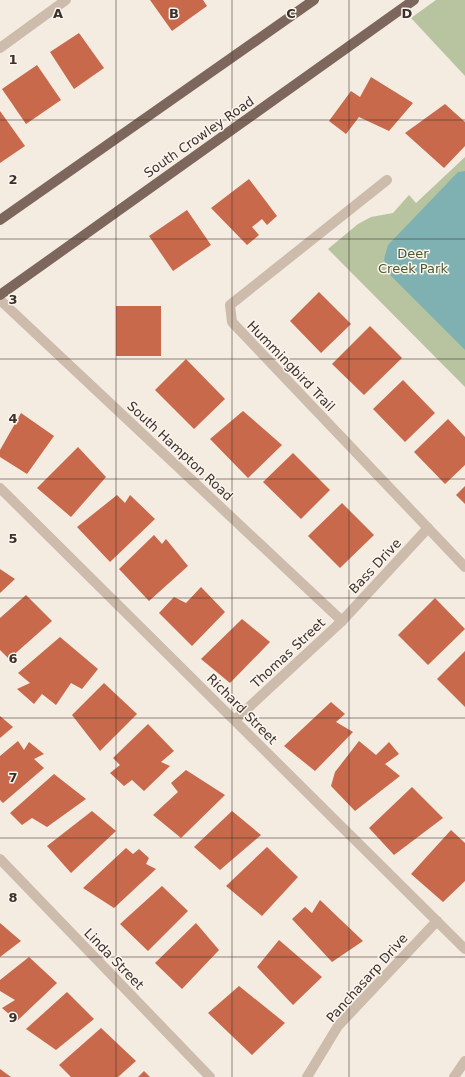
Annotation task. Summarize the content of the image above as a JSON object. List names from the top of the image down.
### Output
{
  "streets": {
    "main road": ["South Crowley Road"],
    "street": [
      "Hummingbird Trail",
      "South Hampton Road",
      "Bass Drive",
      "Thomas Street",
      "Richard Street",
      "Linda Street",
      "Panchasarp Drive"
    ]
  },
  "crossings": [
    ["Hummingbird Trail", "Bass Drive"],
    ["South Hampton Road", "Bass Drive"],
    ["South Hampton Road", "Thomas Street"],
    ["Bass Drive", "Thomas Street"],
    ["Thomas Street", "Richard Street"],
    ["Richard Street", "Panchasarp Drive"]
  ],
  "parks": ["Deer Creek Park"],
  "grid": {
    "columns": [
      "A",
      "B",
      "C",
      "D"
    ],
    "rows": [
      "1",
      "2",
      "3",
      "4",
      "5",
      "6",
      "7",
      "8",
      "9"
    ]
  }
}
